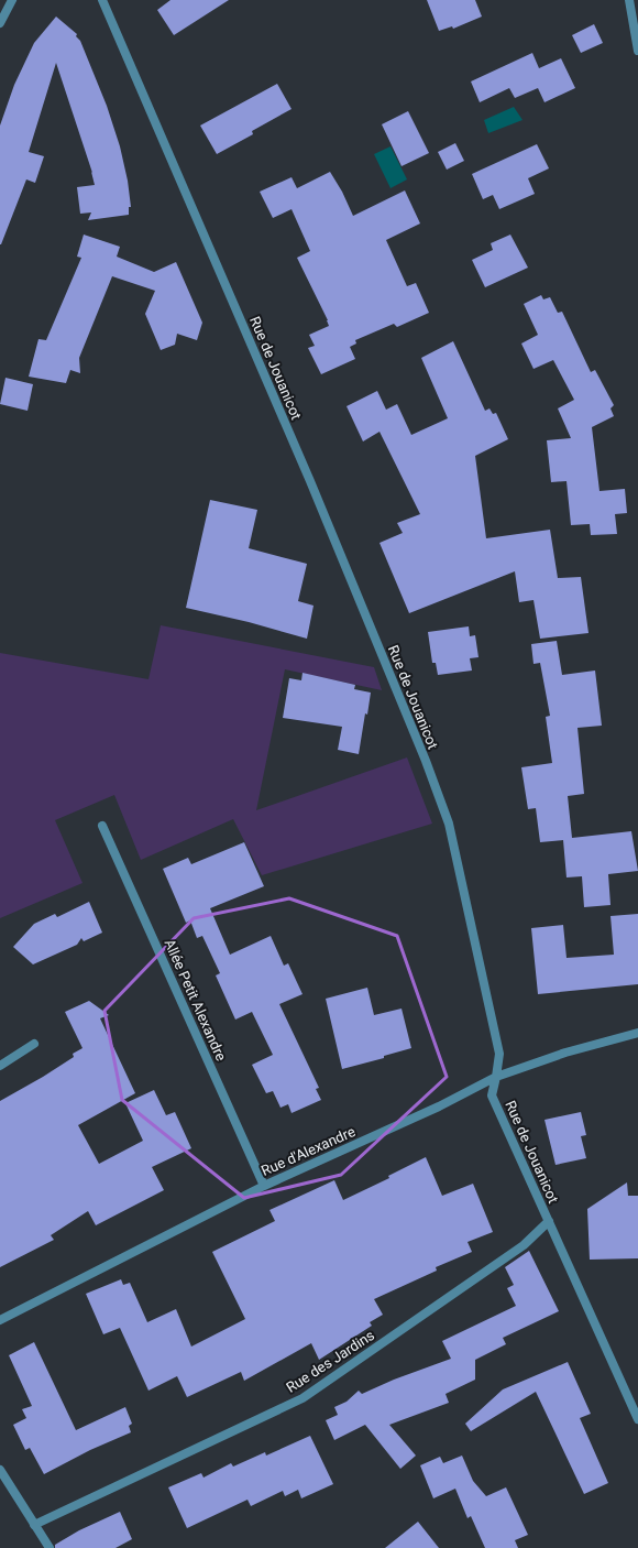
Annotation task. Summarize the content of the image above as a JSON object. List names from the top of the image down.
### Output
{
  "streets": {
    "street": [
      "Rue de Jouanicot",
      "Allée Petit Alexandre",
      "Rue d'Alexandre",
      "Rue des Jardins"
    ]
  },
  "crossings": [
    ["Rue de Jouanicot", "Rue d'Alexandre"],
    ["Rue de Jouanicot", "Rue des Jardins"],
    ["Allée Petit Alexandre", "Rue d'Alexandre"]
  ]
}
